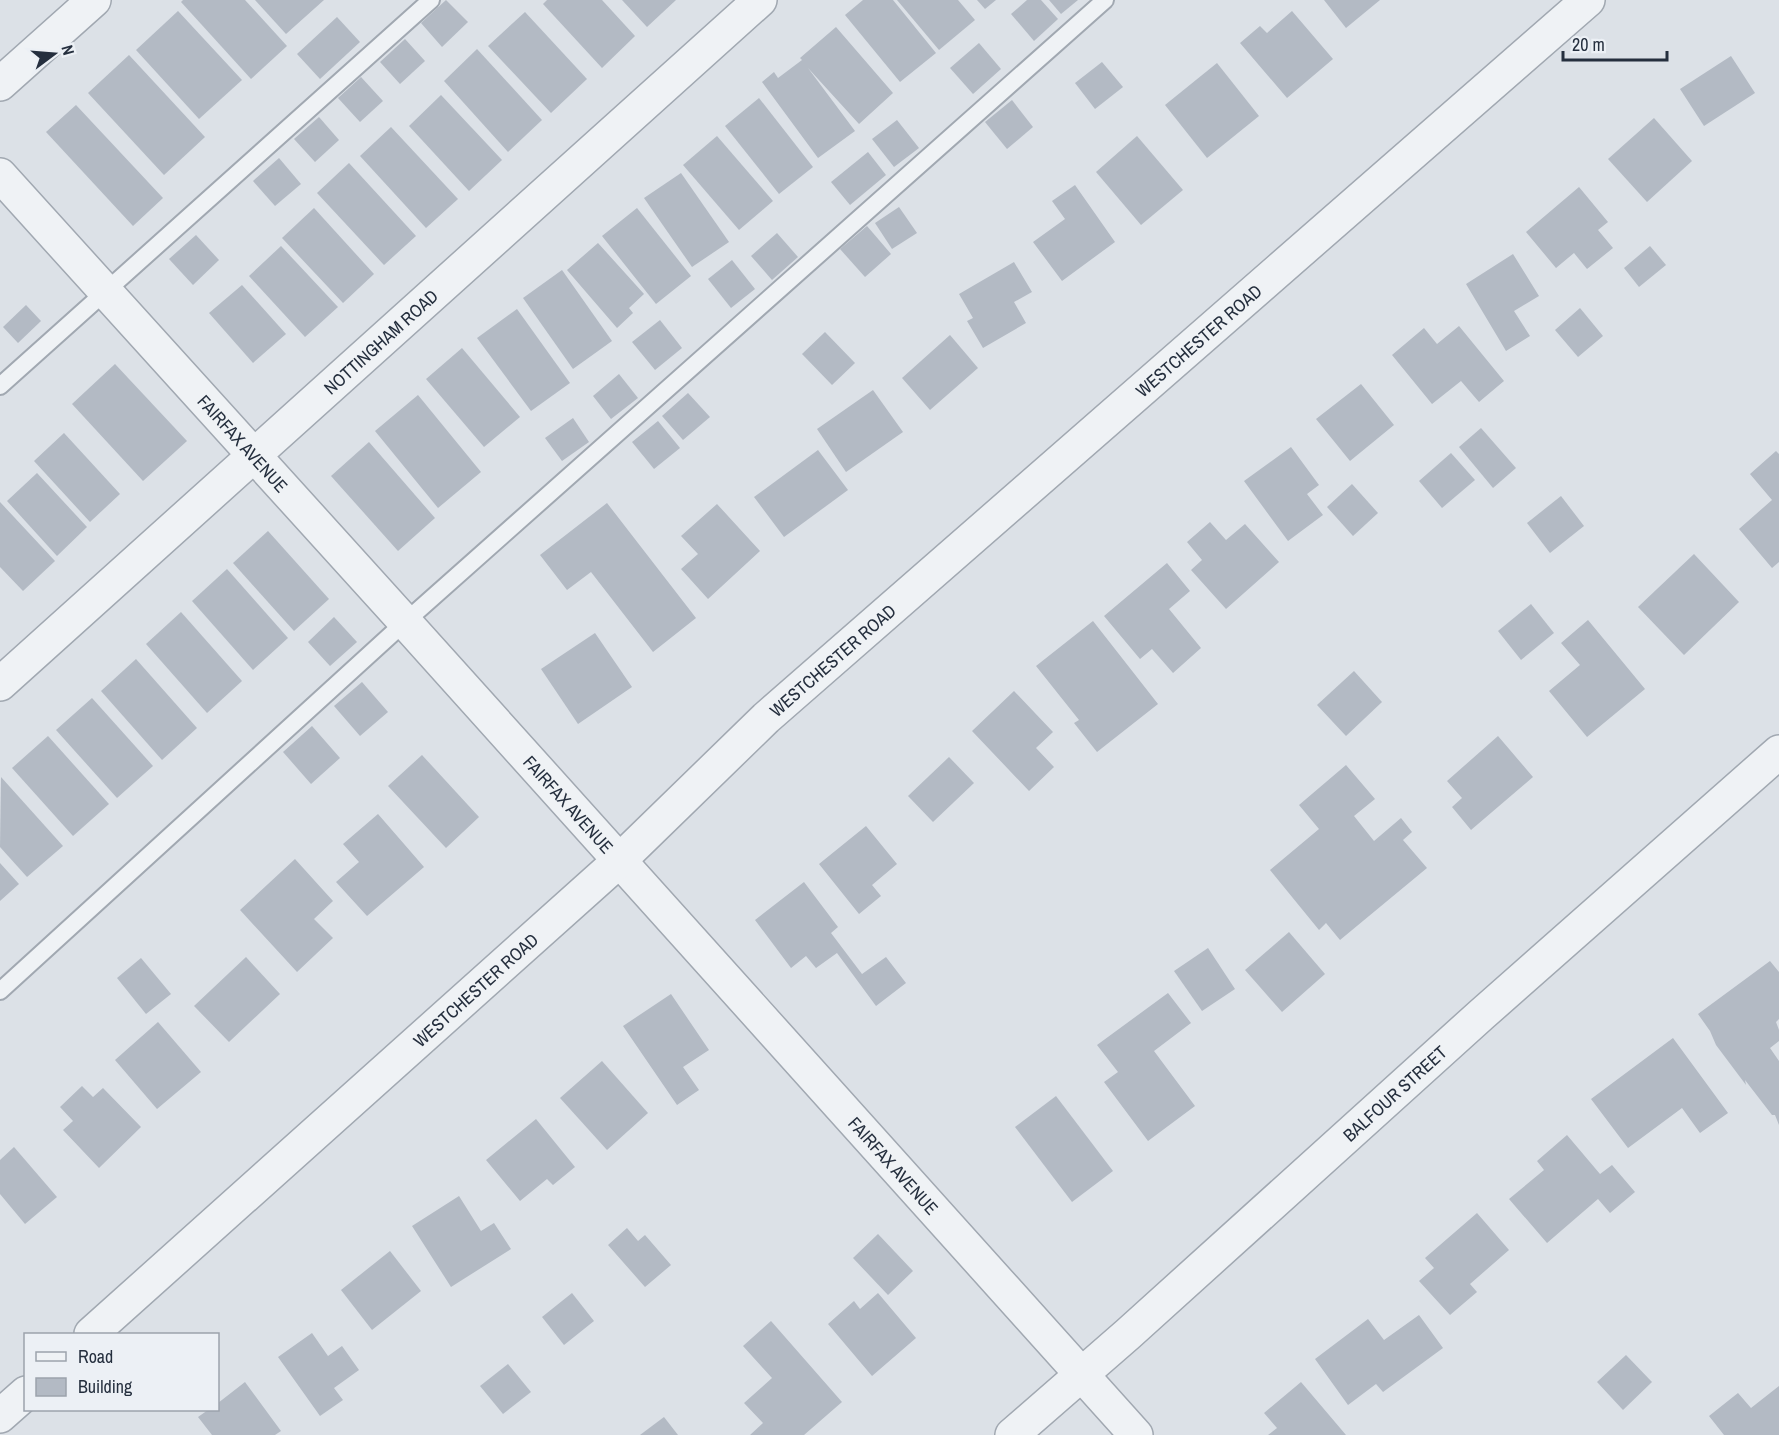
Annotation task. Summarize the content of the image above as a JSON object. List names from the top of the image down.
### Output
{
  "streets": {
    "street": [
      "WESTCHESTER ROAD",
      "NOTTINGHAM ROAD",
      "FAIRFAX AVENUE",
      "BALFOUR STREET"
    ]
  },
  "crossings": [
    ["WESTCHESTER ROAD", "FAIRFAX AVENUE"],
    ["NOTTINGHAM ROAD", "FAIRFAX AVENUE"],
    ["FAIRFAX AVENUE", "BALFOUR STREET"]
  ],
  "legend": ["Road", "Building"],
  "scale_bar": "20 m",
  "north": "right"
}
